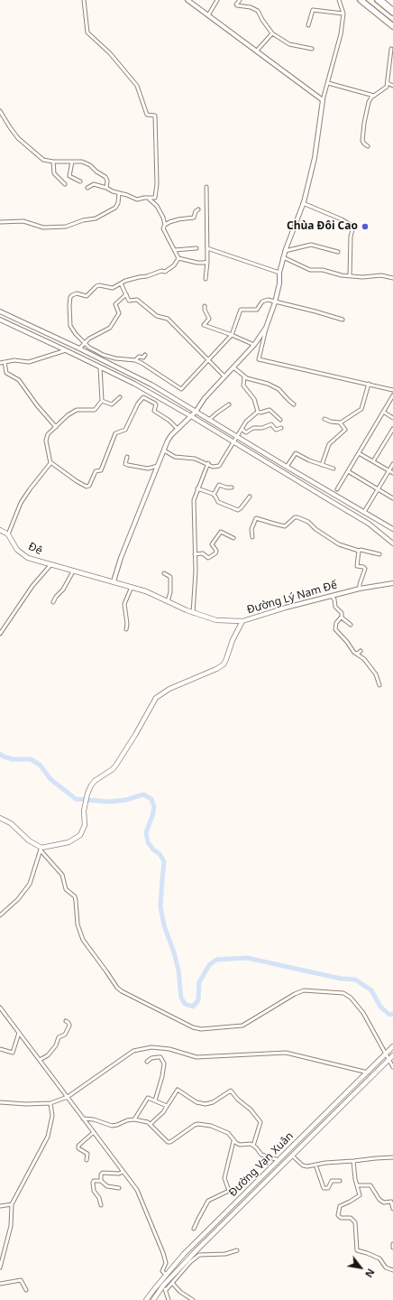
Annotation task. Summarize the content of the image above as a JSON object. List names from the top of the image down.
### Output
{
  "streets": {
    "main road": ["Đê", "Đường Lý Nam Đế", "Đường Vạn Xuân"]
  },
  "crossings": [
    ["Đê", "Đường Lý Nam Đế"]
  ],
  "places": ["Chùa Đôi Cao"],
  "north": "bottom right"
}
